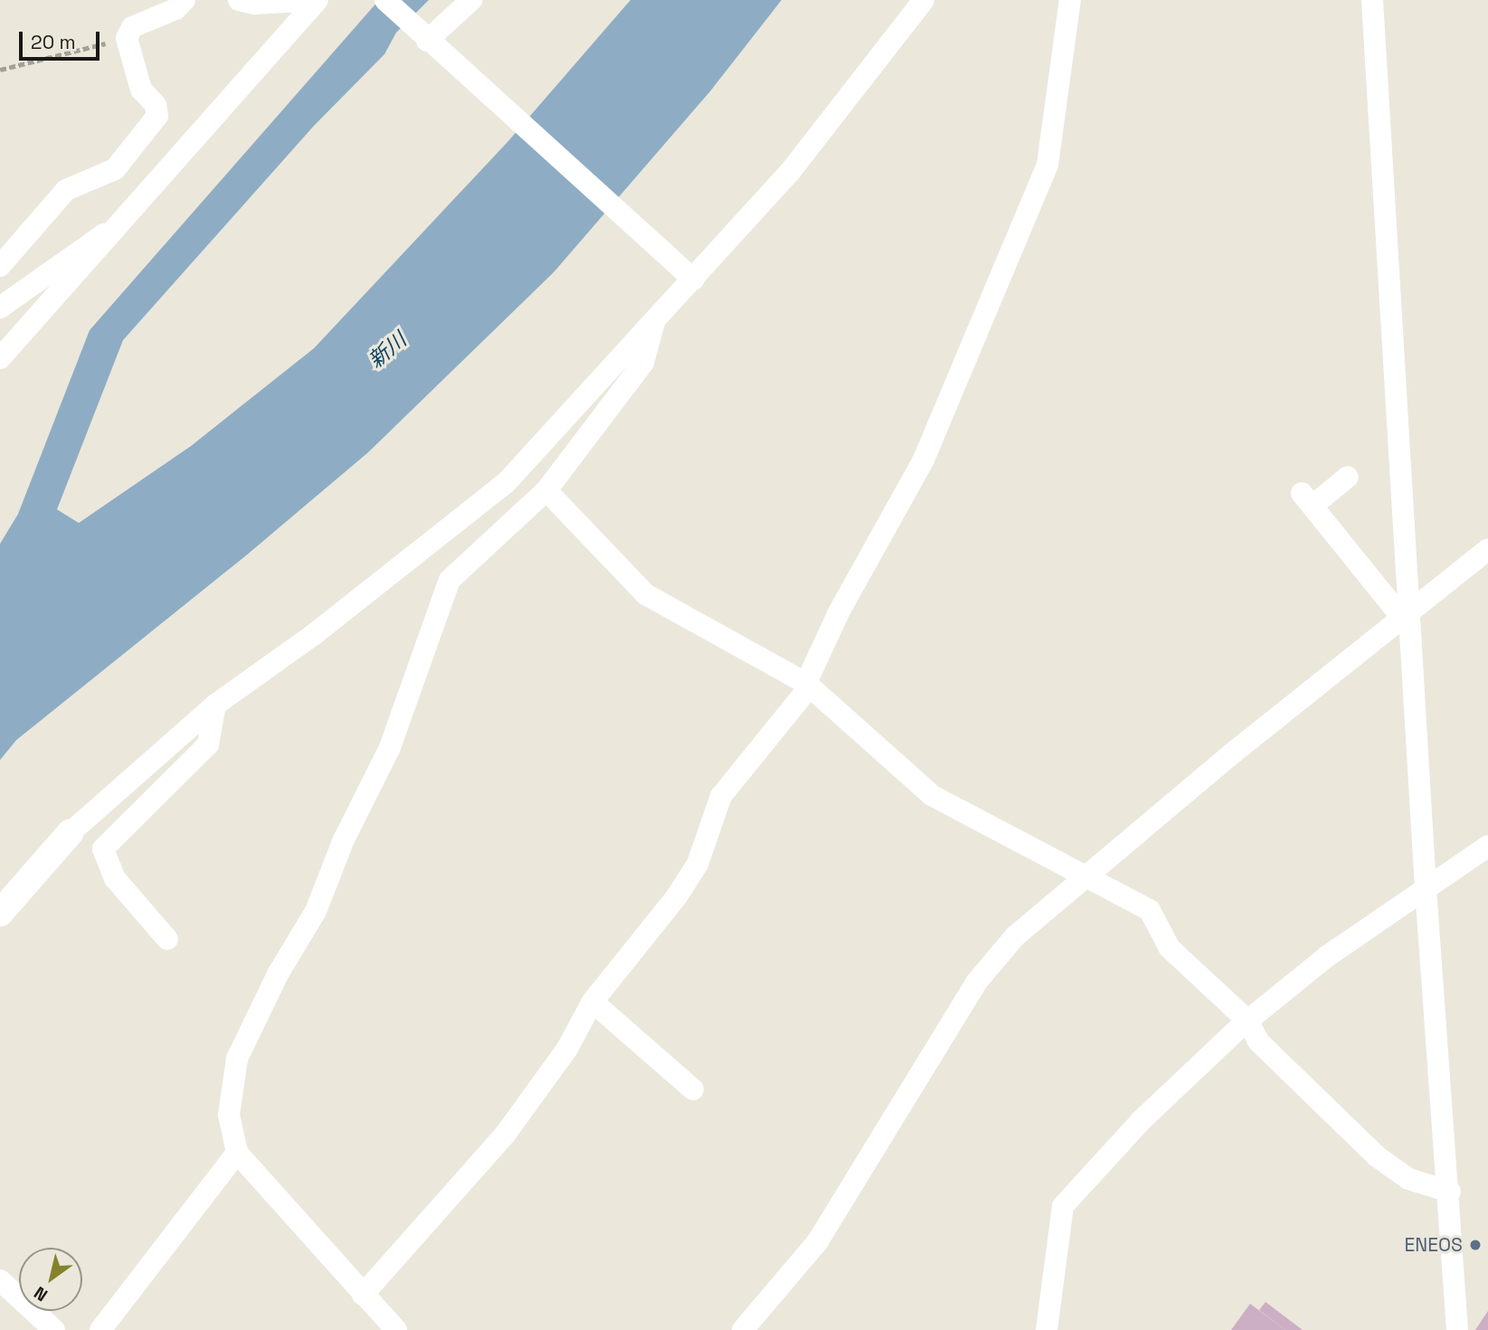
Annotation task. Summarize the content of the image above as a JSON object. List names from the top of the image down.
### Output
{
  "water": ["新川"],
  "places": ["ENEOS"],
  "scale_bar": "20 m",
  "north": "bottom left"
}
